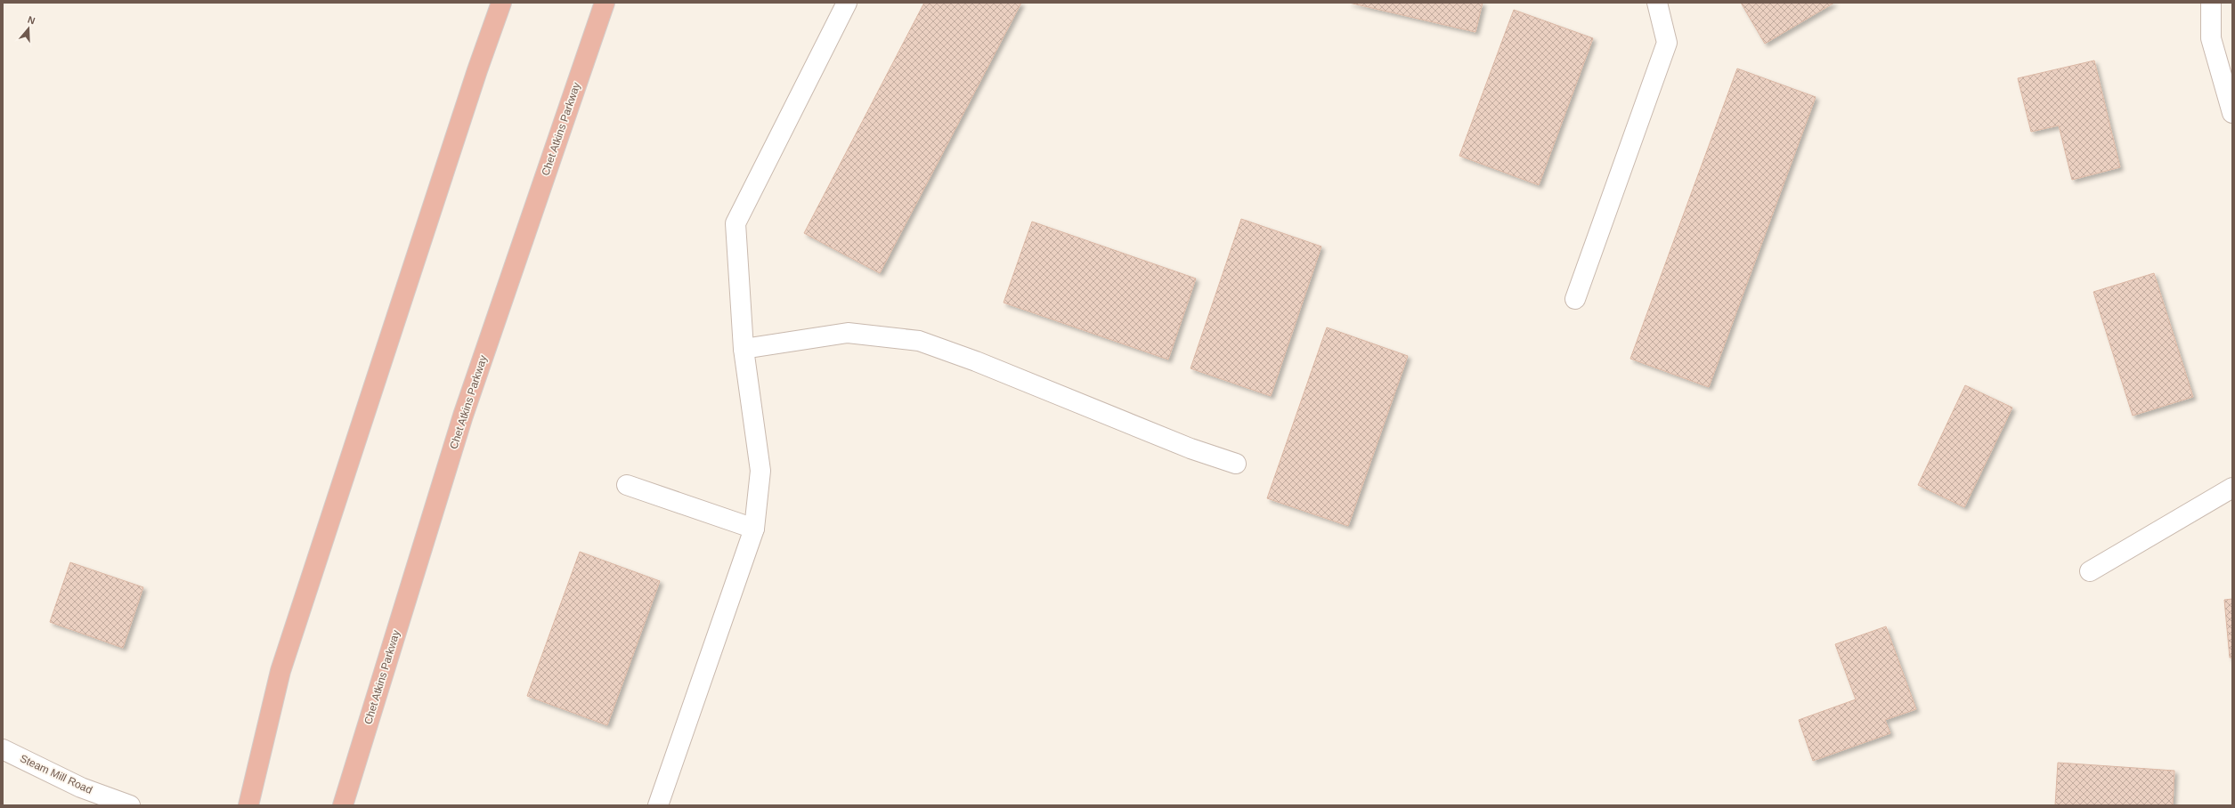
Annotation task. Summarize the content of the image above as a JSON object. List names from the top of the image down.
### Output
{
  "streets": {
    "highway": ["Chet Atkins Parkway"],
    "street": ["Steam Mill Road"]
  },
  "north": "top"
}
